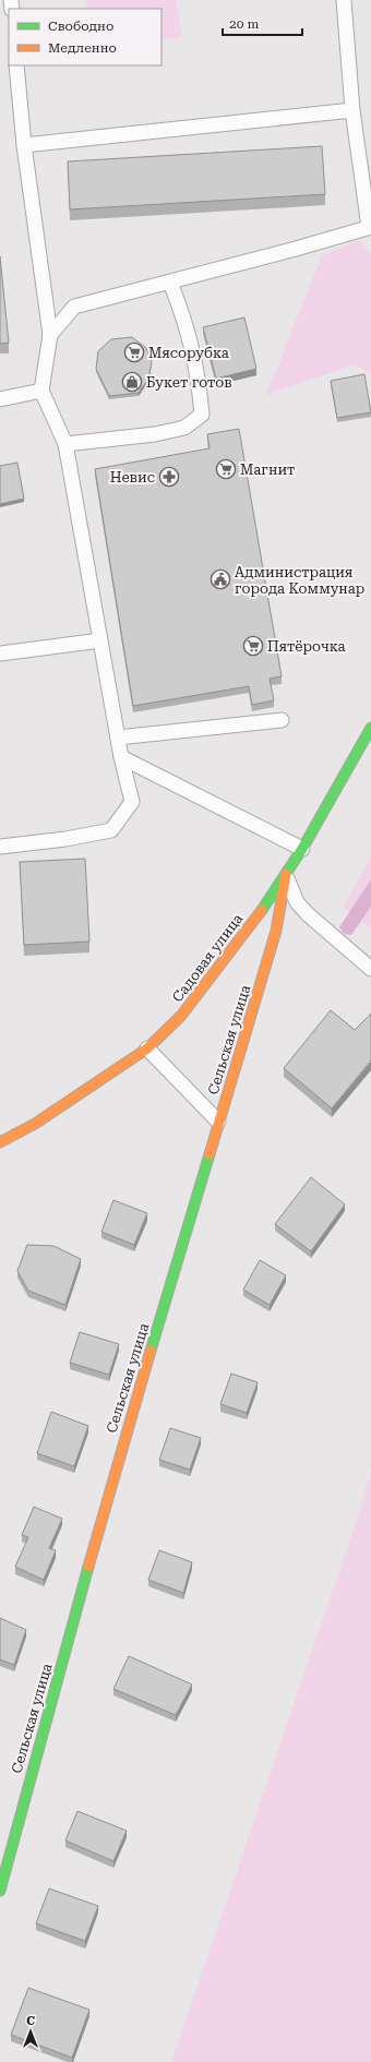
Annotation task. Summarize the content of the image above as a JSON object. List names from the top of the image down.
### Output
{
  "streets": {
    "street": ["Садовая улица", "Сельская улица"]
  },
  "crossings": [
    ["Садовая улица", "Сельская улица"]
  ],
  "places": {
    "supermarket": ["Мясорубка", "Магнит", "Пятёрочка"],
    "shop": ["Букет готов"],
    "pharmacy": ["Невис"],
    "public building": ["Администрация города Коммунар"]
  },
  "legend": ["Свободно", "Медленно"],
  "scale_bar": "20 m",
  "north": "top"
}
